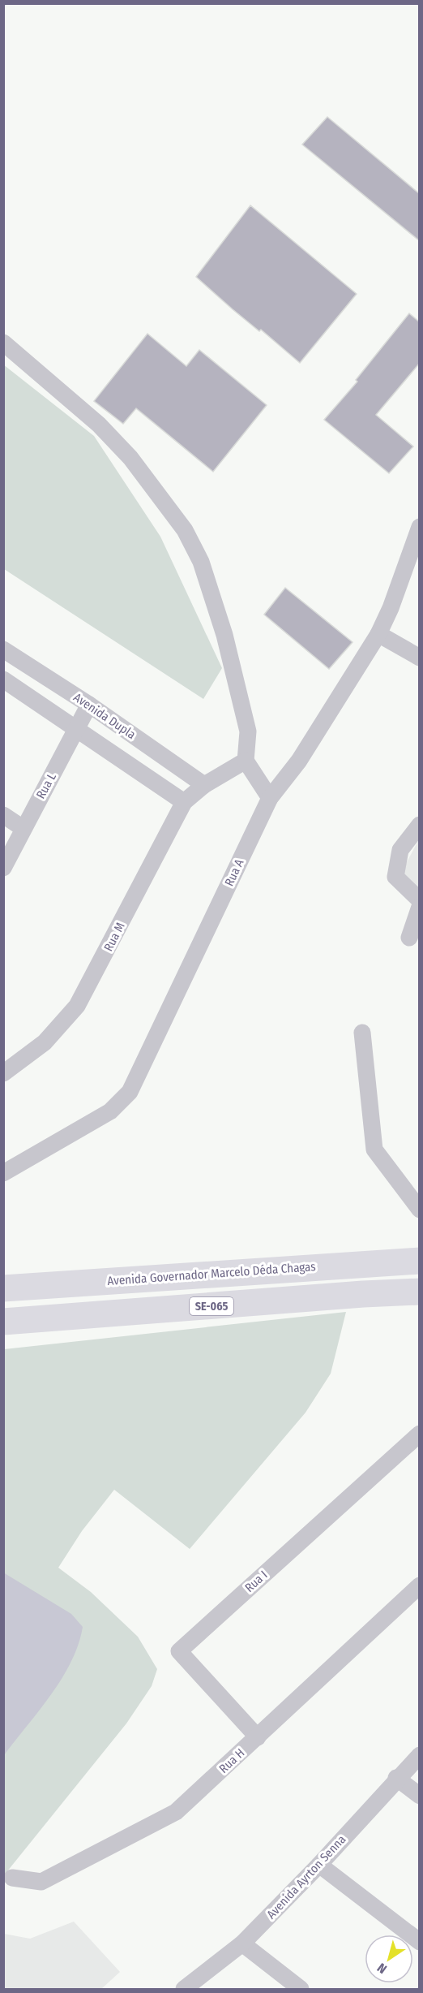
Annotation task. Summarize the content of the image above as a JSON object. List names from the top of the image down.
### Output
{
  "streets": {
    "main road": ["Avenida Governador Marcelo Déda Chagas", "SE-065"],
    "street": [
      "Avenida Dupla",
      "Rua L",
      "Rua A",
      "Rua M",
      "Rua I",
      "Rua H",
      "Avenida Ayrton Senna"
    ]
  },
  "crossings": [
    ["Avenida Dupla", "Rua L"],
    ["Avenida Dupla", "Rua M"],
    ["Rua I", "Rua H"]
  ],
  "north": "bottom left"
}
